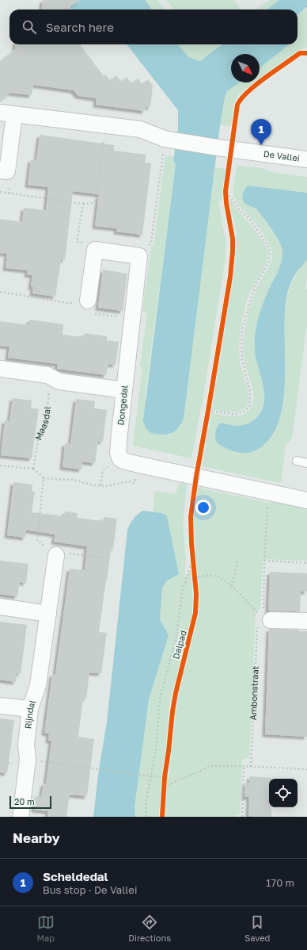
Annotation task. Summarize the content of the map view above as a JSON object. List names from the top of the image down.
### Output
{
  "streets": {
    "street": ["De Vallei", "Dongedal", "Rijndal"],
    "path": ["Maasdal", "Ambonstraat"],
    "cycle path": ["Dalpad"]
  },
  "scale_bar": "20 m",
  "north": "bottom right",
  "page": {
    "search": "Search here",
    "pins": "1",
    "scale": "20 m",
    "heading": "Nearby",
    "list": [
      {
        "mark": "1",
        "name": "Scheldedal",
        "note": "Bus stop · De Vallei",
        "value": "170 m"
      }
    ],
    "nav": ["Map", "Directions", "Saved"]
  }
}
